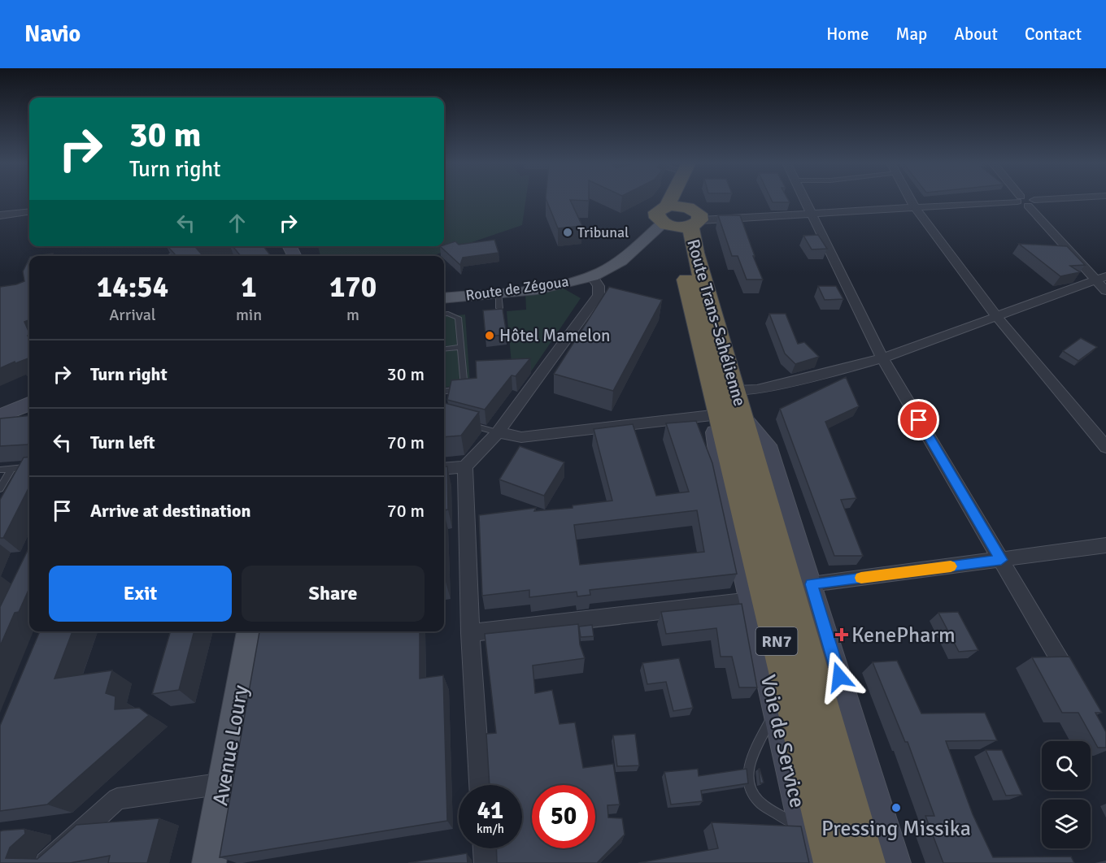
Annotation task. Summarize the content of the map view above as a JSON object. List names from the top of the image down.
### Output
{
  "streets": {
    "highway": ["Route Trans-Sahélienne", "RN7"],
    "main road": ["Route de Zégoua", "Voie de Service", "Avenue Loury"]
  },
  "crossings": [
    ["Route de Zégoua", "Route Trans-Sahélienne"],
    ["Route Trans-Sahélienne", "RN7"],
    ["Route Trans-Sahélienne", "Voie de Service"],
    ["RN7", "Voie de Service"]
  ],
  "places": {
    "other": ["Tribunal", "Hôtel Mamelon", "Pressing Missika"],
    "health": ["KenePharm"]
  },
  "page": {
    "header": "Navio",
    "nav": [
      "Home",
      "Map",
      "About",
      "Contact"
    ],
    "turn": ["30 m", "Turn right"],
    "eta": [
      "14:54",
      "Arrival",
      "1",
      "min",
      "170",
      "m"
    ],
    "list": [
      {
        "name": "Turn right",
        "value": "30 m"
      },
      {
        "name": "Turn left",
        "value": "70 m"
      },
      {
        "name": "Arrive at destination",
        "value": "70 m"
      }
    ],
    "buttons": ["Exit", "Share"],
    "speed": "41 km/h",
    "limit": "50"
  }
}
